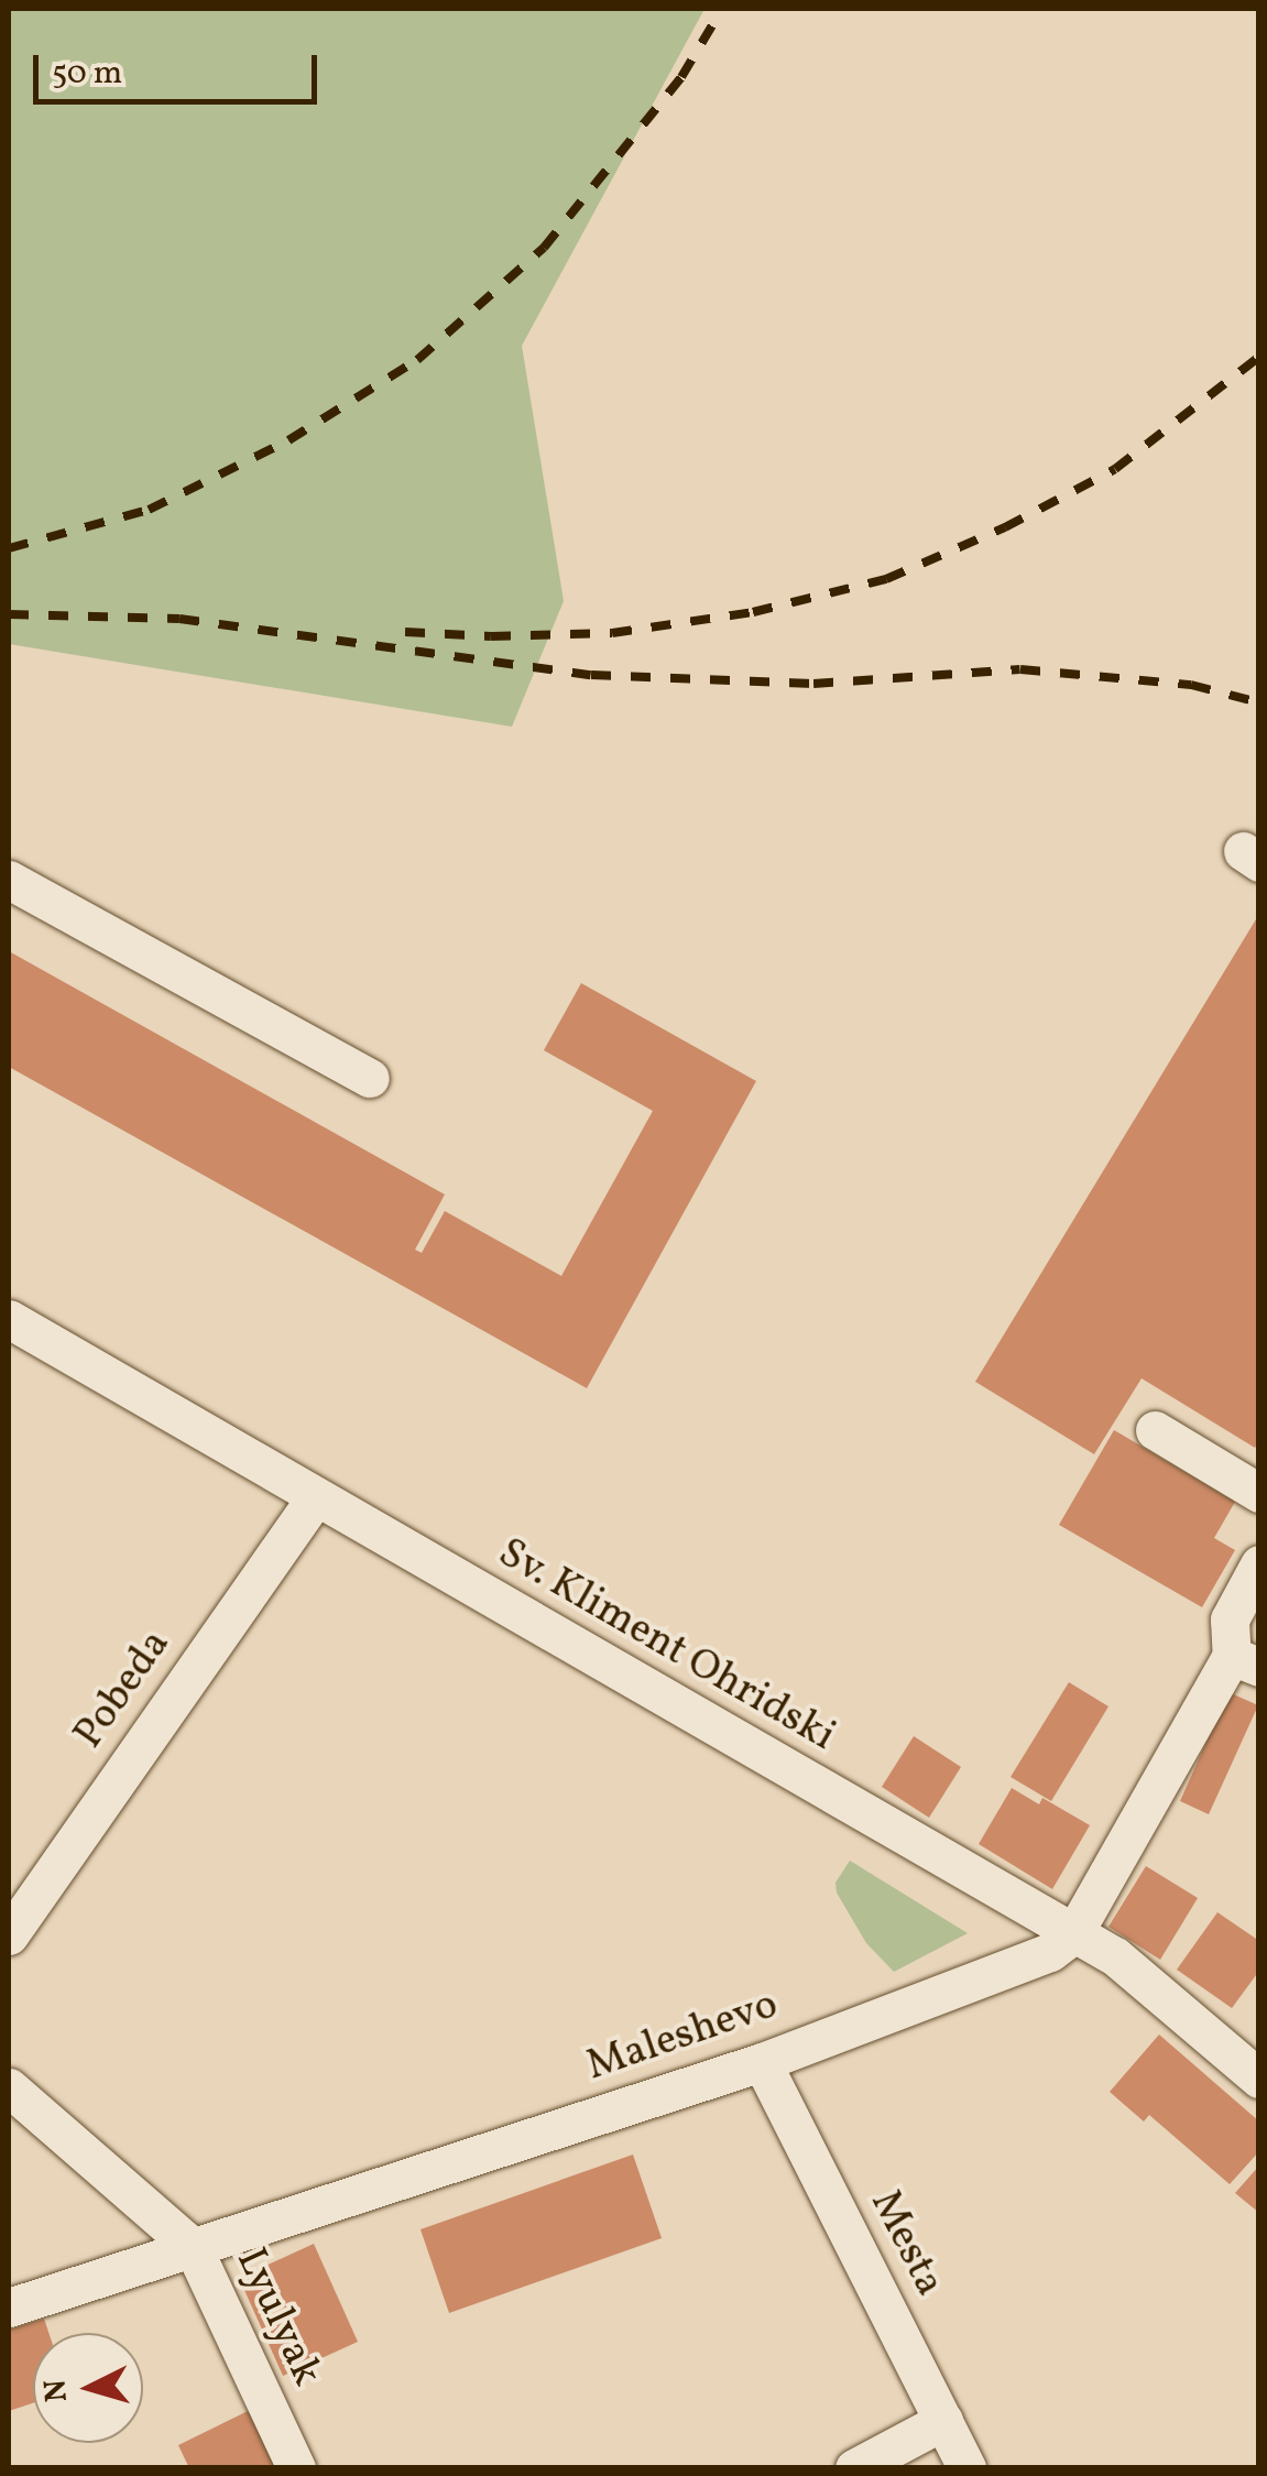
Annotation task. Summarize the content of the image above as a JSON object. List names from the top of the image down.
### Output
{
  "streets": {
    "street": [
      "Sv. Kliment Ohridski",
      "Pobeda",
      "Maleshevo",
      "Mesta",
      "Lyulyak"
    ]
  },
  "crossings": [
    ["Sv. Kliment Ohridski", "Pobeda"],
    ["Sv. Kliment Ohridski", "Maleshevo"],
    ["Maleshevo", "Mesta"],
    ["Maleshevo", "Lyulyak"]
  ],
  "scale_bar": "50 m",
  "north": "left"
}
